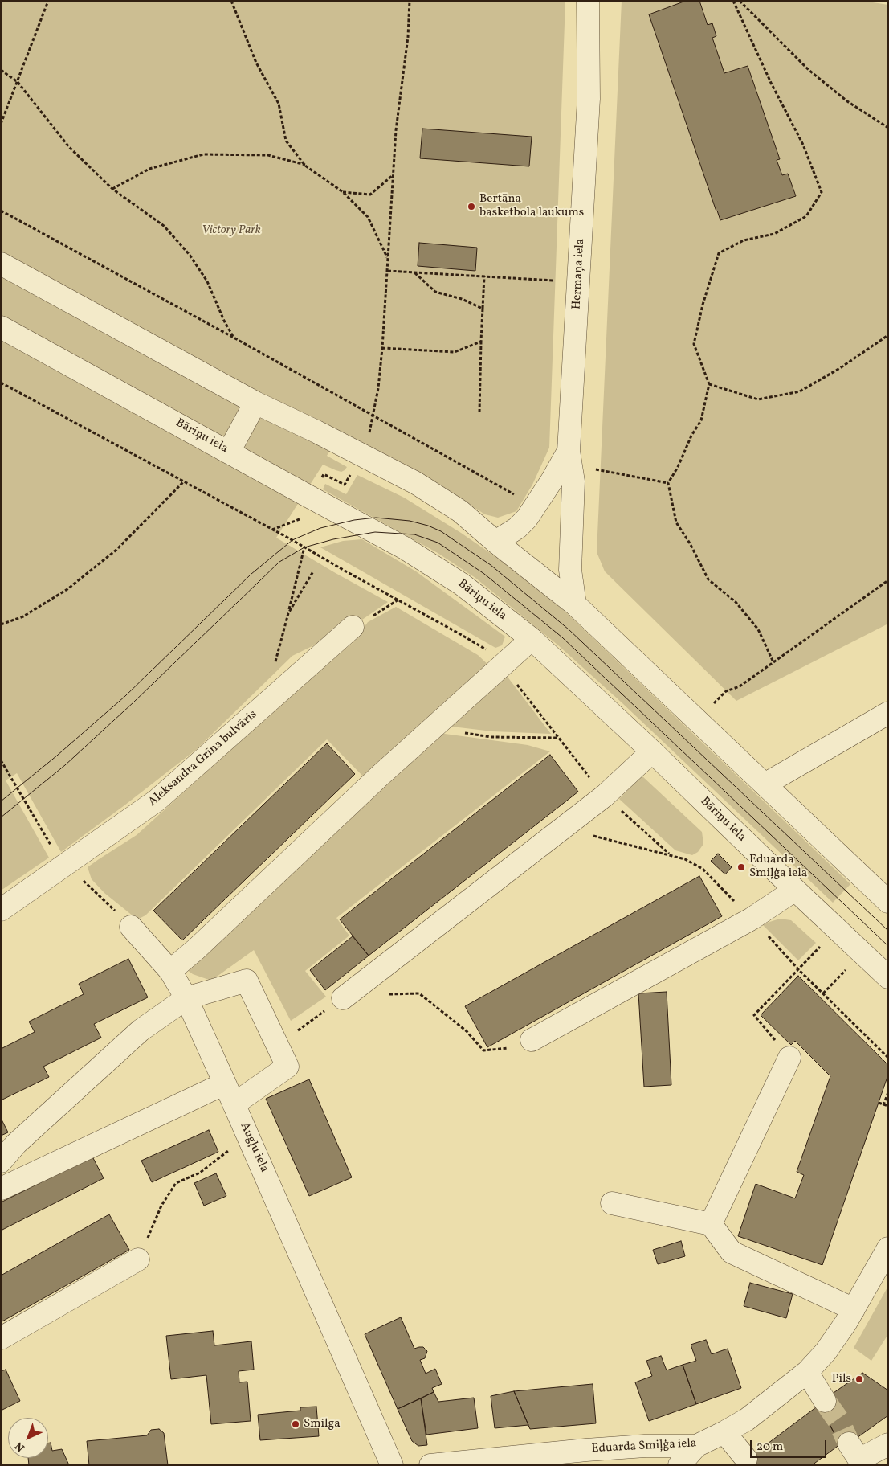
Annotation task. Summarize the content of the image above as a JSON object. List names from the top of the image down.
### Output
{
  "streets": {
    "street": [
      "Hermaņa iela",
      "Bāriņu iela",
      "Aleksandra Grīna bulvāris",
      "Augļu iela",
      "Eduarda Smiļģa iela"
    ]
  },
  "parks": ["Victory Park"],
  "places": [
    "Bertāna basketbola laukums",
    "Eduarda Smiļģa iela",
    "Pils",
    "Smilga"
  ],
  "scale_bar": "20 m",
  "north": "bottom left"
}
